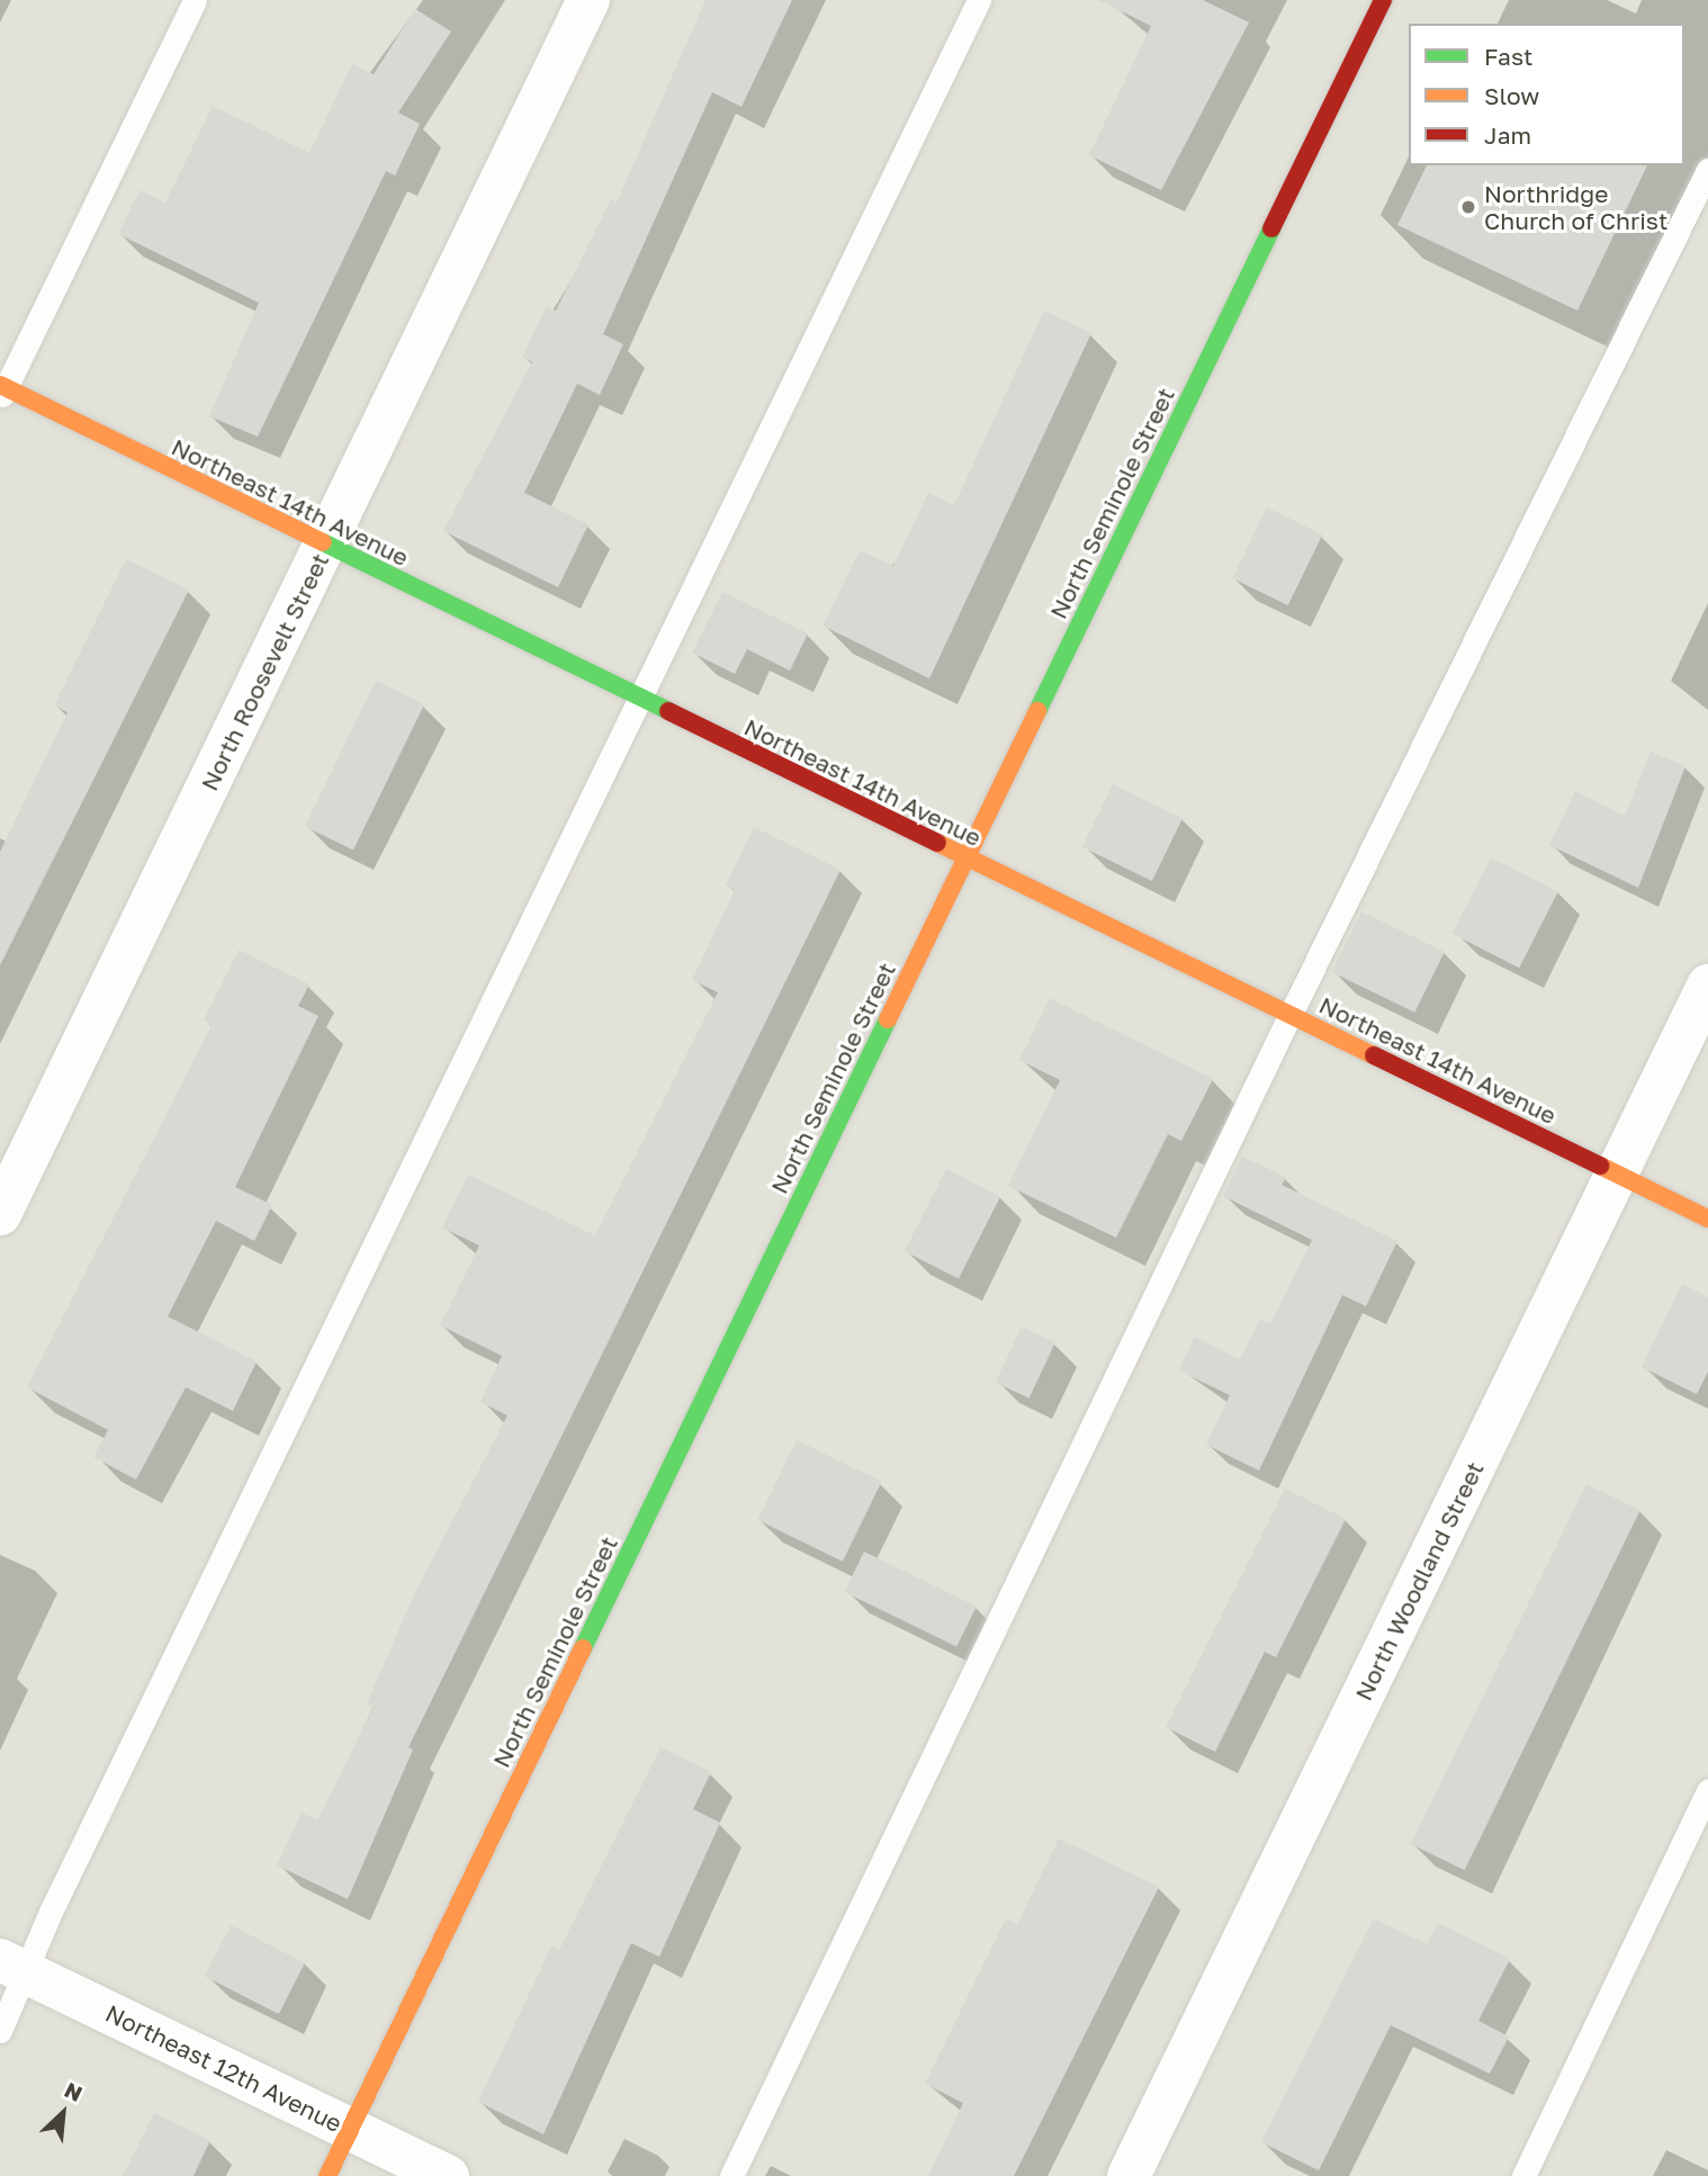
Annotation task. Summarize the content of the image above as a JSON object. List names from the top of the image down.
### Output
{
  "streets": {
    "street": [
      "Northeast 14th Avenue",
      "North Seminole Street",
      "North Roosevelt Street",
      "North Woodland Street",
      "Northeast 12th Avenue"
    ]
  },
  "crossings": [
    ["Northeast 14th Avenue", "North Seminole Street"],
    ["Northeast 14th Avenue", "North Roosevelt Street"],
    ["Northeast 14th Avenue", "North Woodland Street"],
    ["North Seminole Street", "Northeast 12th Avenue"]
  ],
  "places": ["Northridge Church of Christ"],
  "legend": ["Fast", "Slow", "Jam"],
  "north": "top right"
}
